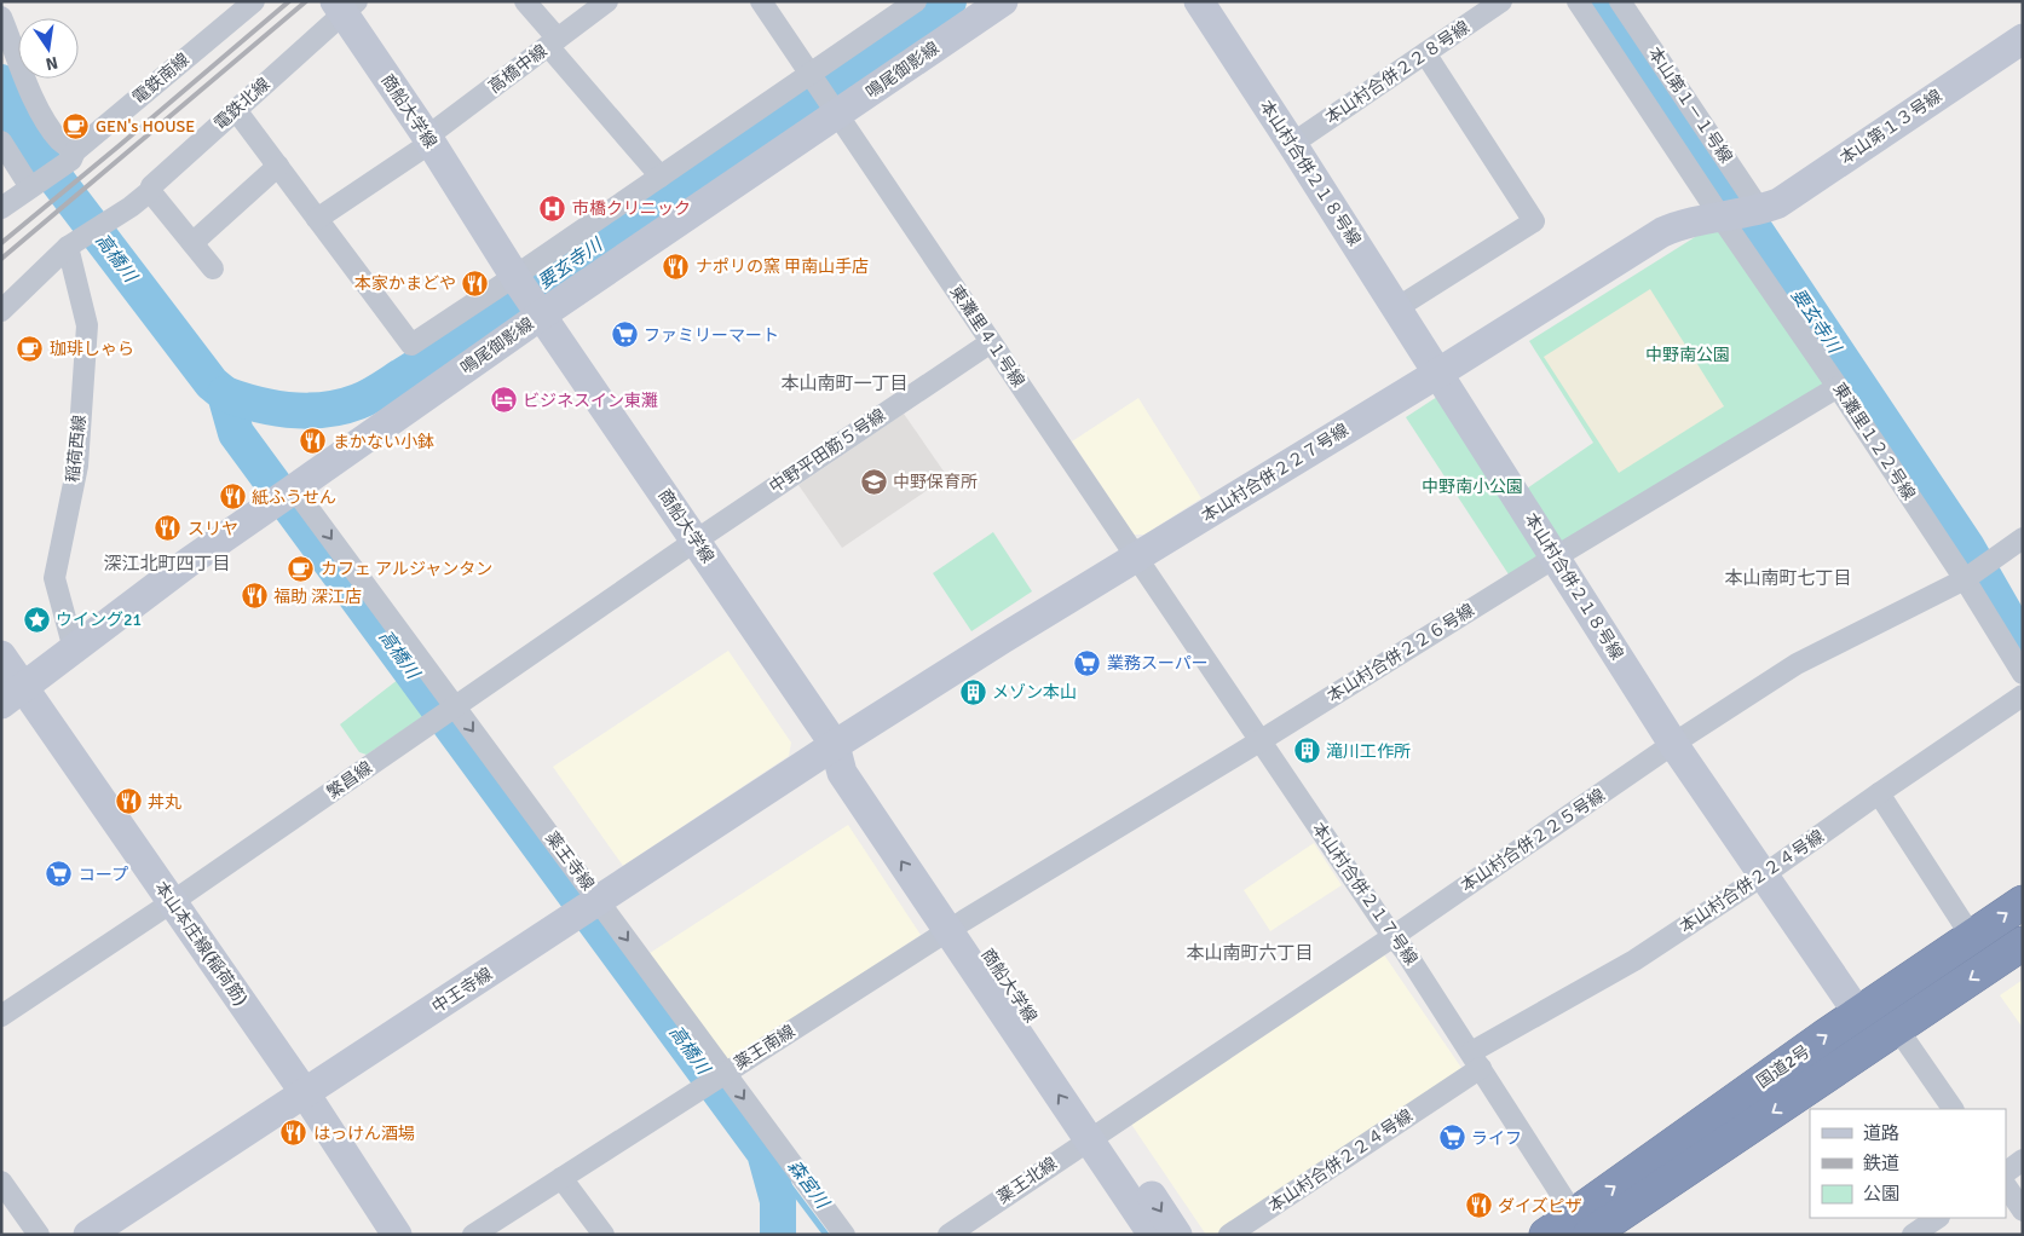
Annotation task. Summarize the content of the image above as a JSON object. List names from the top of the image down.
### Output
{
  "streets": {
    "highway": ["国道2号"],
    "street": [
      "高橋中線",
      "鳴尾御影線",
      "本山村合併２２８号線",
      "電鉄南線",
      "電鉄北線",
      "本山第１－１号線",
      "商船大学線",
      "本山第１３号線",
      "本山村合併２１８号線",
      "東灘里４１号線",
      "東灘里１２２号線",
      "稲荷西線",
      "中野平田筋５号線",
      "本山村合併２２７号線",
      "本山村合併２２６号線",
      "繁昌線",
      "本山村合併２２５号線",
      "薬王寺線",
      "本山村合併２２４号線",
      "本山村合併２１７号線",
      "本山本庄線(稲荷筋)",
      "中王寺線",
      "薬王南線",
      "薬王北線"
    ]
  },
  "crossings": [
    ["高橋中線", "商船大学線"],
    ["鳴尾御影線", "商船大学線"],
    ["鳴尾御影線", "東灘里４１号線"],
    ["鳴尾御影線", "稲荷西線"],
    ["鳴尾御影線", "薬王寺線"],
    ["鳴尾御影線", "本山本庄線(稲荷筋)"],
    ["本山村合併２２８号線", "本山村合併２１８号線"],
    ["電鉄北線", "商船大学線"],
    ["電鉄北線", "稲荷西線"],
    ["本山第１－１号線", "本山第１３号線"],
    ["本山第１－１号線", "東灘里１２２号線"],
    ["本山第１－１号線", "本山村合併２２７号線"],
    ["商船大学線", "中野平田筋５号線"],
    ["商船大学線", "本山村合併２２７号線"],
    ["商船大学線", "本山村合併２２６号線"],
    ["商船大学線", "繁昌線"],
    ["商船大学線", "本山村合併２２５号線"],
    ["商船大学線", "中王寺線"],
    ["商船大学線", "薬王南線"],
    ["商船大学線", "薬王北線"],
    ["本山第１３号線", "東灘里１２２号線"],
    ["本山第１３号線", "本山村合併２２７号線"],
    ["本山村合併２１８号線", "本山村合併２２７号線"],
    ["本山村合併２１８号線", "本山村合併２２６号線"],
    ["本山村合併２１８号線", "本山村合併２２５号線"],
    ["本山村合併２１８号線", "本山村合併２２４号線"],
    ["本山村合併２１８号線", "国道2号"],
    ["東灘里４１号線", "中野平田筋５号線"],
    ["東灘里４１号線", "本山村合併２２７号線"],
    ["東灘里４１号線", "本山村合併２１７号線"],
    ["東灘里１２２号線", "本山村合併２２７号線"],
    ["東灘里１２２号線", "本山村合併２２６号線"],
    ["東灘里１２２号線", "本山村合併２２５号線"],
    ["中野平田筋５号線", "繁昌線"],
    ["本山村合併２２７号線", "本山村合併２１７号線"],
    ["本山村合併２２７号線", "中王寺線"],
    ["本山村合併２２６号線", "本山村合併２１７号線"],
    ["本山村合併２２６号線", "薬王南線"],
    ["繁昌線", "薬王寺線"],
    ["繁昌線", "本山本庄線(稲荷筋)"],
    ["本山村合併２２５号線", "本山村合併２１７号線"],
    ["本山村合併２２５号線", "薬王北線"],
    ["薬王寺線", "中王寺線"],
    ["薬王寺線", "薬王南線"],
    ["本山村合併２２４号線", "本山村合併２１７号線"],
    ["本山村合併２１７号線", "国道2号"],
    ["本山本庄線(稲荷筋)", "中王寺線"]
  ],
  "one_way": ["薬王寺線"],
  "districts": [
    "本山南町一丁目",
    "深江北町四丁目",
    "本山南町七丁目",
    "本山南町六丁目"
  ],
  "water": ["高橋川", "要玄寺川", "森宮川"],
  "parks": ["中野南公園", "中野南小公園"],
  "places": {
    "cafe": ["GEN's HOUSE", "珈琲しゃら", "カフェ アルジャンタン"],
    "hospital": ["市橋クリニック"],
    "restaurant": [
      "ナポリの窯 甲南山手店",
      "本家かまどや",
      "まかない小鉢",
      "紙ふうせん",
      "スリヤ",
      "福助 深江店",
      "丼丸",
      "はっけん酒場",
      "ダイズピザ"
    ],
    "supermarket": [
      "ファミリーマート",
      "業務スーパー",
      "コープ",
      "ライフ"
    ],
    "hotel": ["ビジネスイン東灘"],
    "school or university": ["中野保育所"],
    "place": ["ウイング21"],
    "building": ["メゾン本山", "滝川工作所"]
  },
  "legend": ["道路", "鉄道", "公園"],
  "north": "bottom"
}
